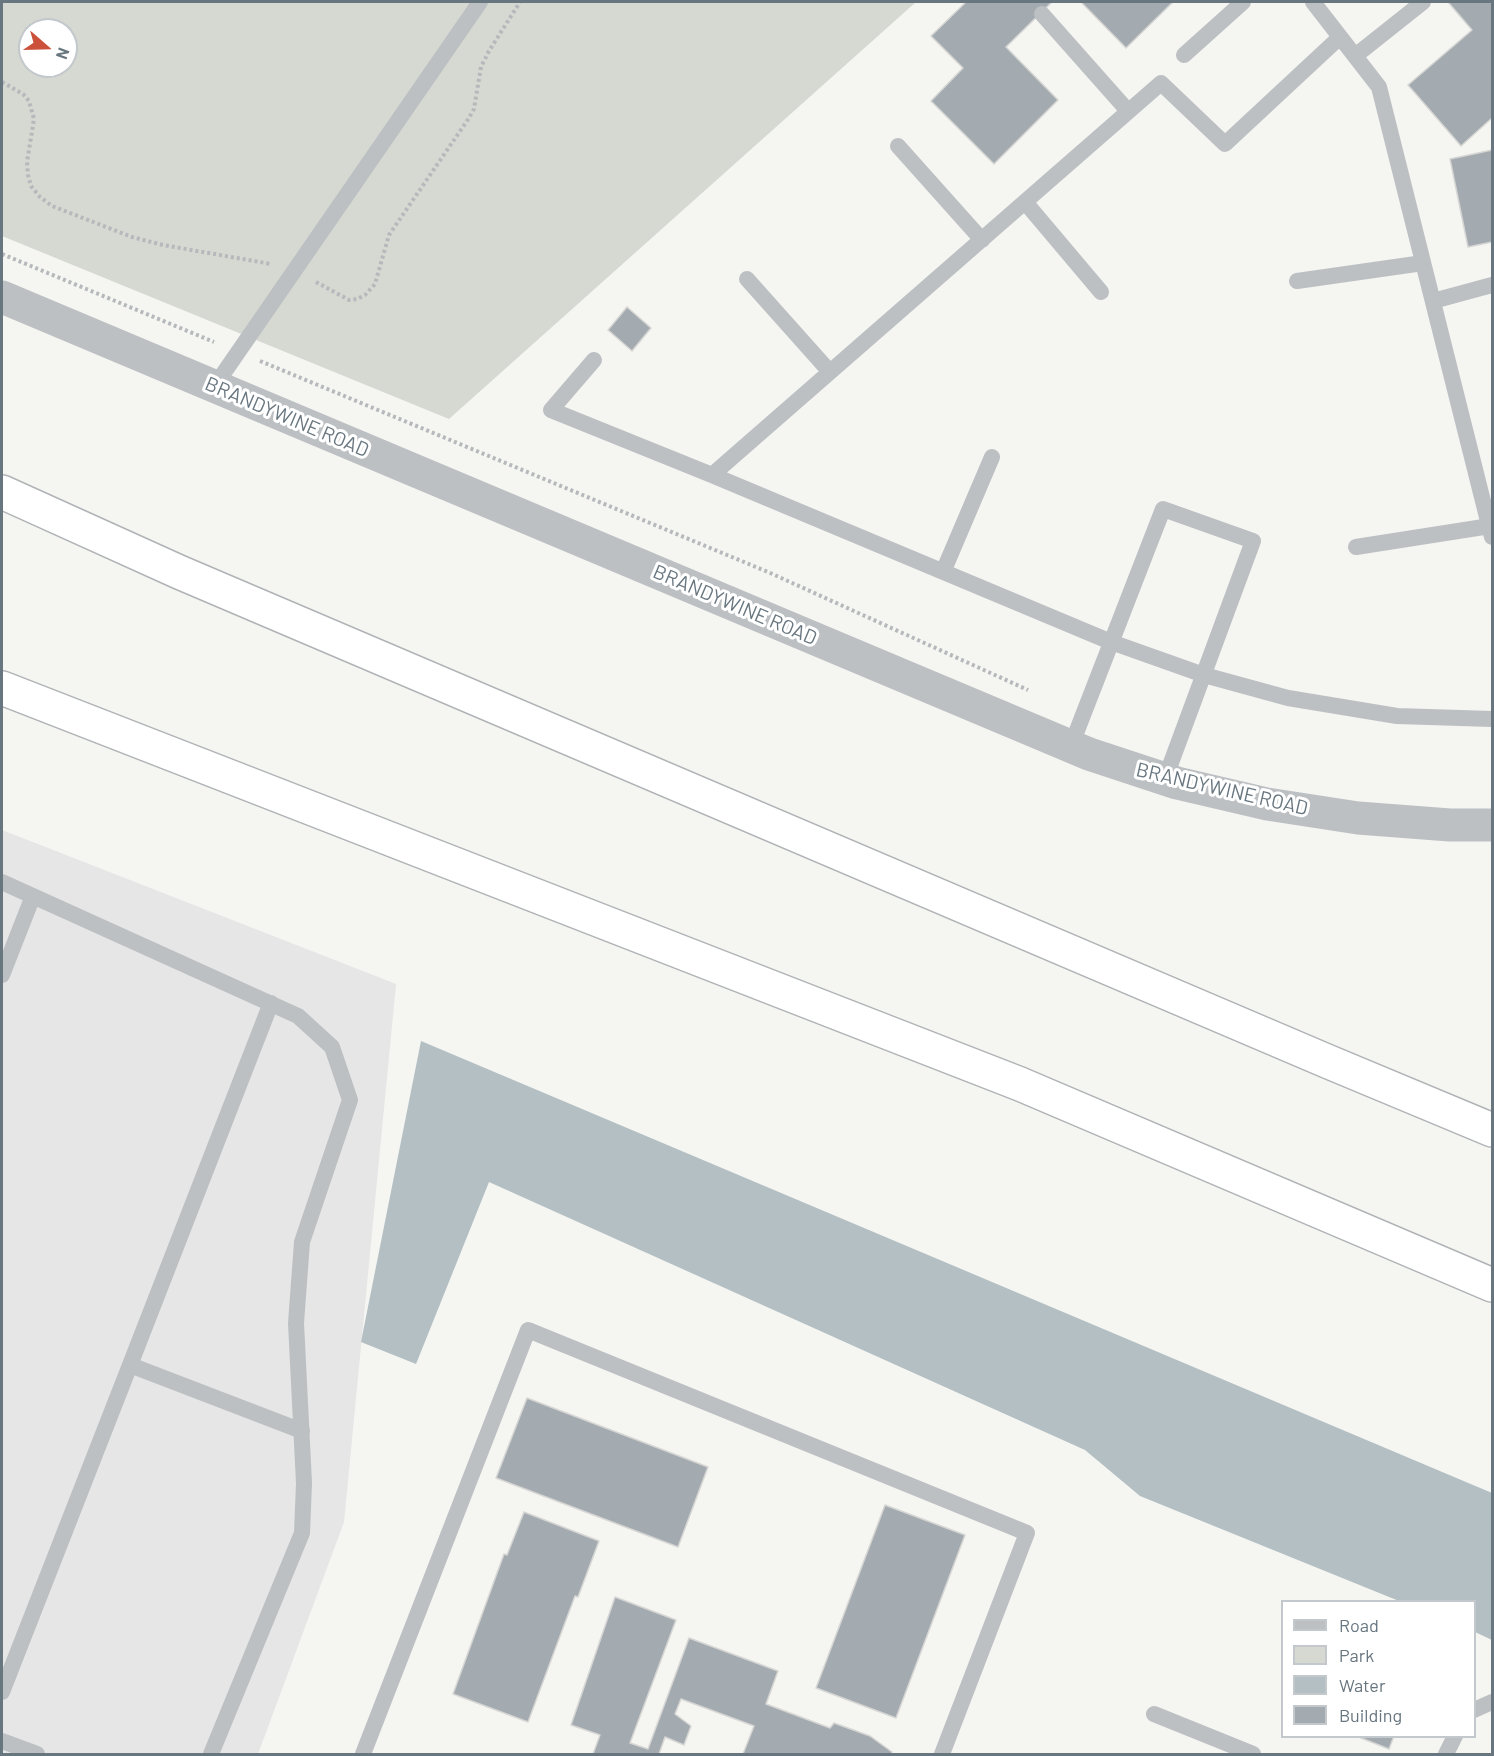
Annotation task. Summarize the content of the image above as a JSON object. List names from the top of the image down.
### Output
{
  "streets": {
    "street": ["BRANDYWINE ROAD"]
  },
  "legend": [
    "Road",
    "Park",
    "Water",
    "Building"
  ],
  "north": "right"
}
